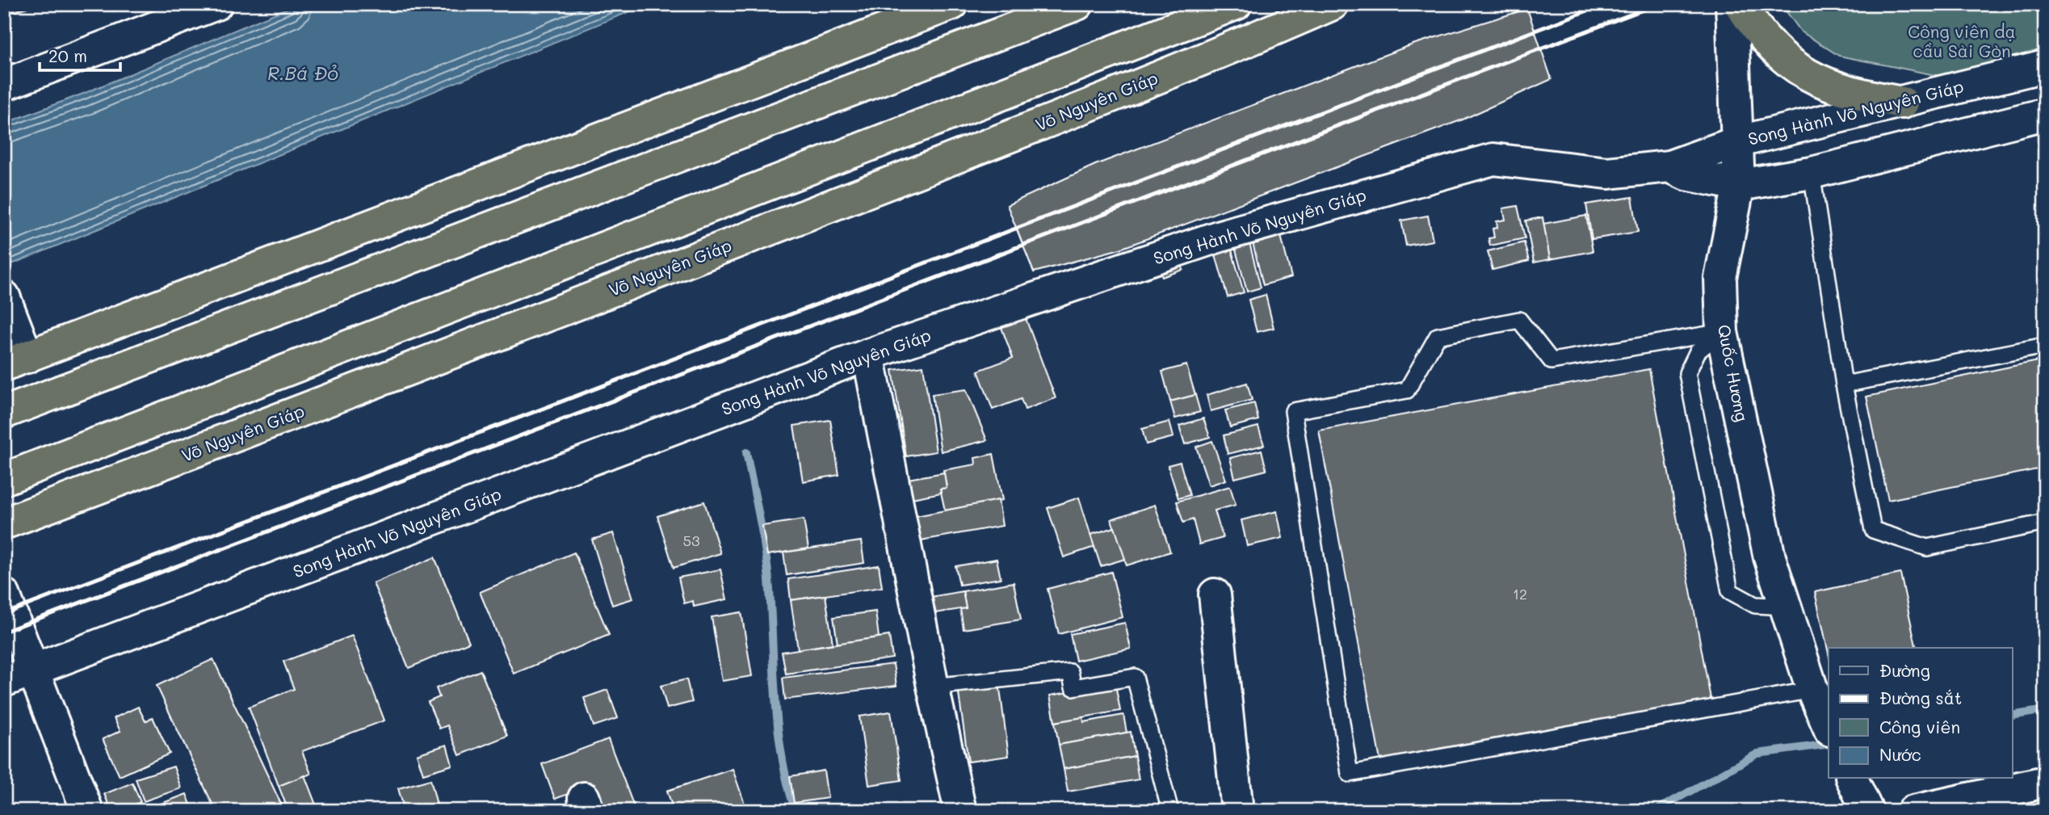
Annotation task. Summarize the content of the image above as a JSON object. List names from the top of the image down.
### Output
{
  "streets": {
    "highway": ["Võ Nguyên Giáp"],
    "main road": ["Song Hành Võ Nguyên Giáp", "Quốc Hương"]
  },
  "crossings": [
    ["Song Hành Võ Nguyên Giáp", "Quốc Hương"]
  ],
  "water": ["R.Bá Đỏ"],
  "parks": ["Công viên dạ cầu Sài Gòn"],
  "house_numbers": ["53", "12"],
  "legend": [
    "Đường",
    "Đường sắt",
    "Công viên",
    "Nước"
  ],
  "scale_bar": "20 m"
}
